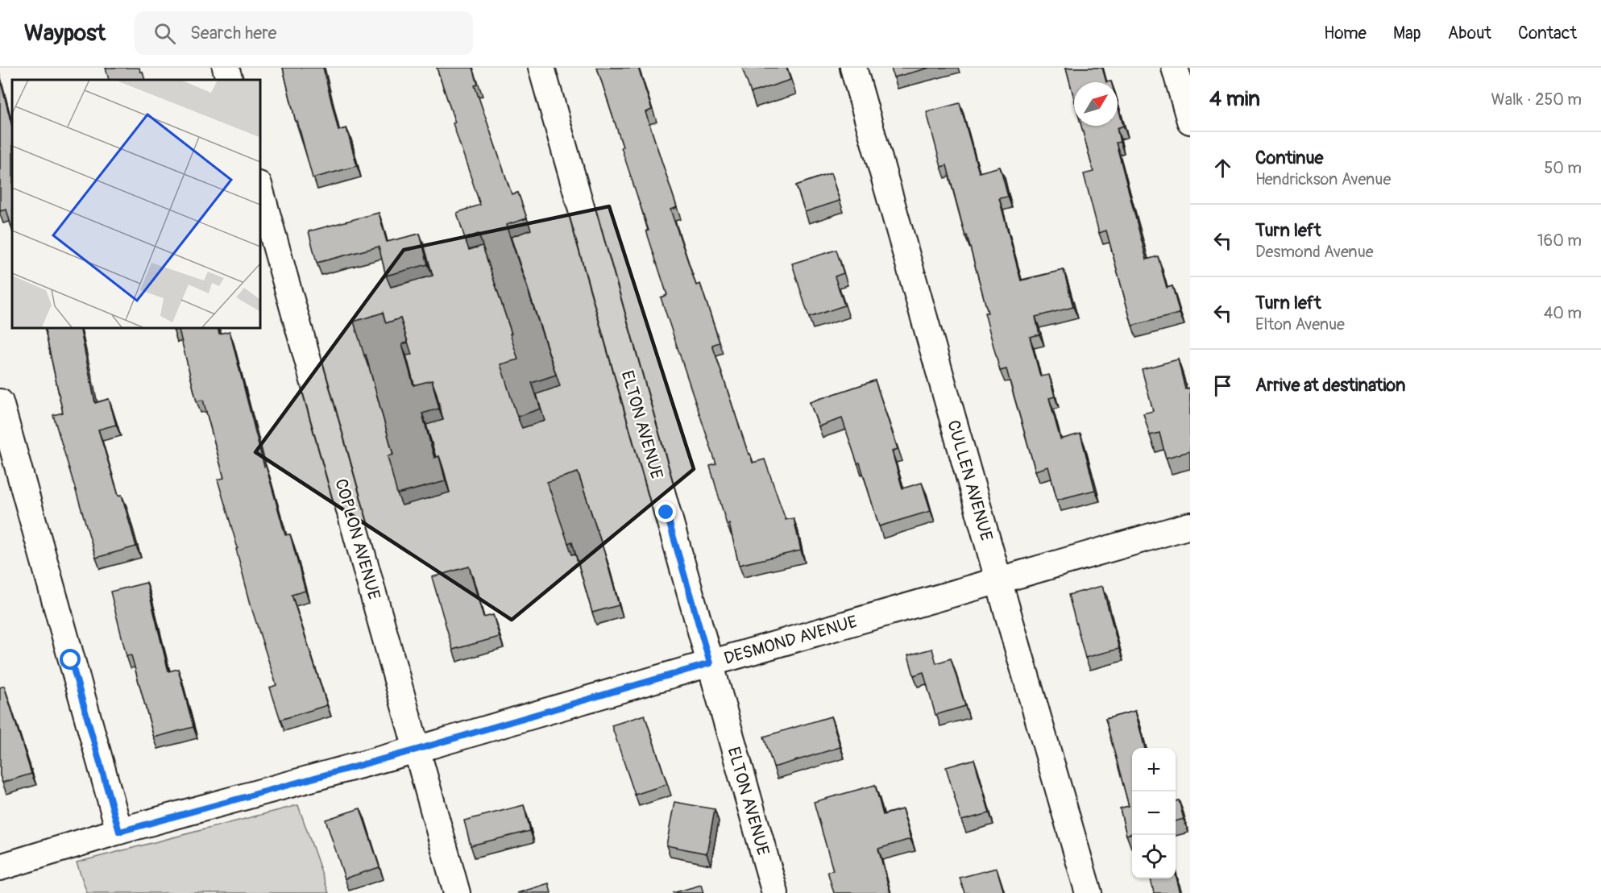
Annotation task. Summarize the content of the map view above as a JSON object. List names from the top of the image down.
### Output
{
  "streets": {
    "street": [
      "ELTON AVENUE",
      "CULLEN AVENUE",
      "COPLON AVENUE",
      "DESMOND AVENUE"
    ]
  },
  "crossings": [
    ["ELTON AVENUE", "DESMOND AVENUE"],
    ["CULLEN AVENUE", "DESMOND AVENUE"],
    ["COPLON AVENUE", "DESMOND AVENUE"]
  ],
  "north": "top right",
  "page": {
    "header": "Waypost",
    "search": "Search here",
    "nav": [
      "Home",
      "Map",
      "About",
      "Contact"
    ],
    "heading": ["4 min", "Walk · 250 m"],
    "list": [
      ["Continue", "Hendrickson Avenue", "50 m"],
      ["Turn left", "Desmond Avenue", "160 m"],
      ["Turn left", "Elton Avenue", "40 m"],
      "Arrive at destination"
    ],
    "map_buttons": ["+", "−"]
  }
}
